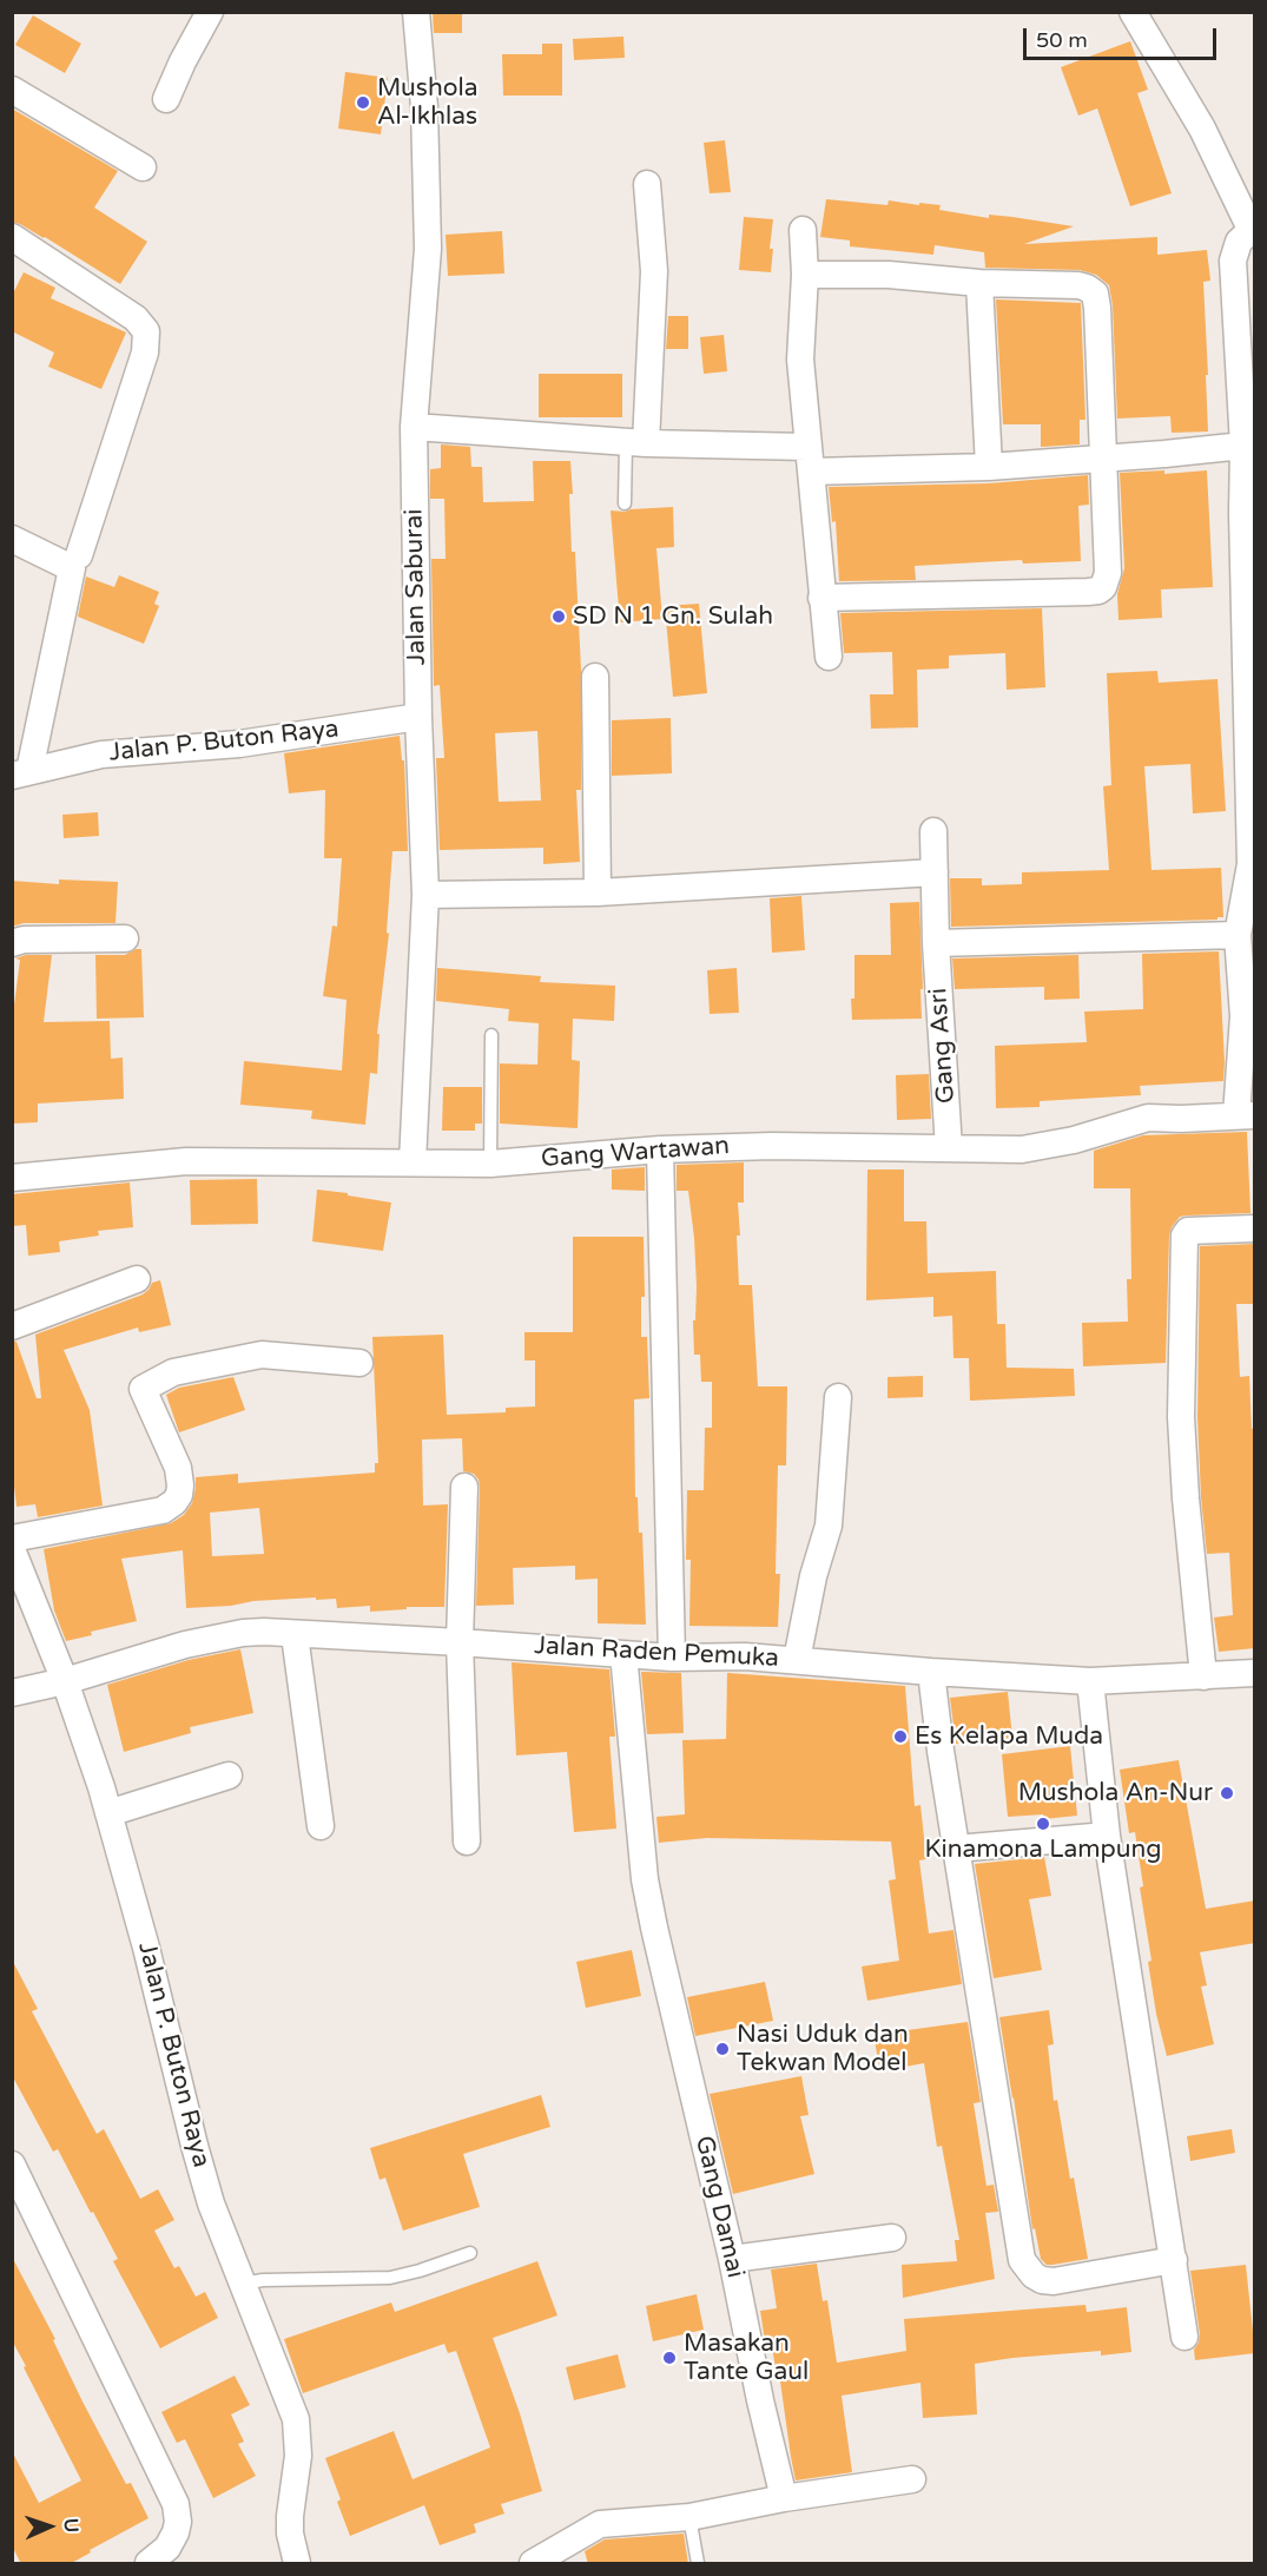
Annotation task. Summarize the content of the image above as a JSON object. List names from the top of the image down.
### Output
{
  "streets": {
    "street": [
      "Jalan Saburai",
      "Jalan P. Buton Raya",
      "Gang Asri",
      "Gang Wartawan",
      "Jalan Raden Pemuka",
      "Gang Damai"
    ]
  },
  "crossings": [
    ["Jalan Saburai", "Jalan P. Buton Raya"],
    ["Jalan Saburai", "Gang Wartawan"],
    ["Jalan P. Buton Raya", "Jalan Raden Pemuka"],
    ["Gang Asri", "Gang Wartawan"],
    ["Jalan Raden Pemuka", "Gang Damai"]
  ],
  "places": [
    "Mushola Al-Ikhlas",
    "SD N 1 Gn. Sulah",
    "Es Kelapa Muda",
    "Mushola An-Nur",
    "Kinamona Lampung",
    "Nasi Uduk dan Tekwan Model",
    "Masakan Tante Gaul"
  ],
  "scale_bar": "50 m",
  "north": "right"
}
